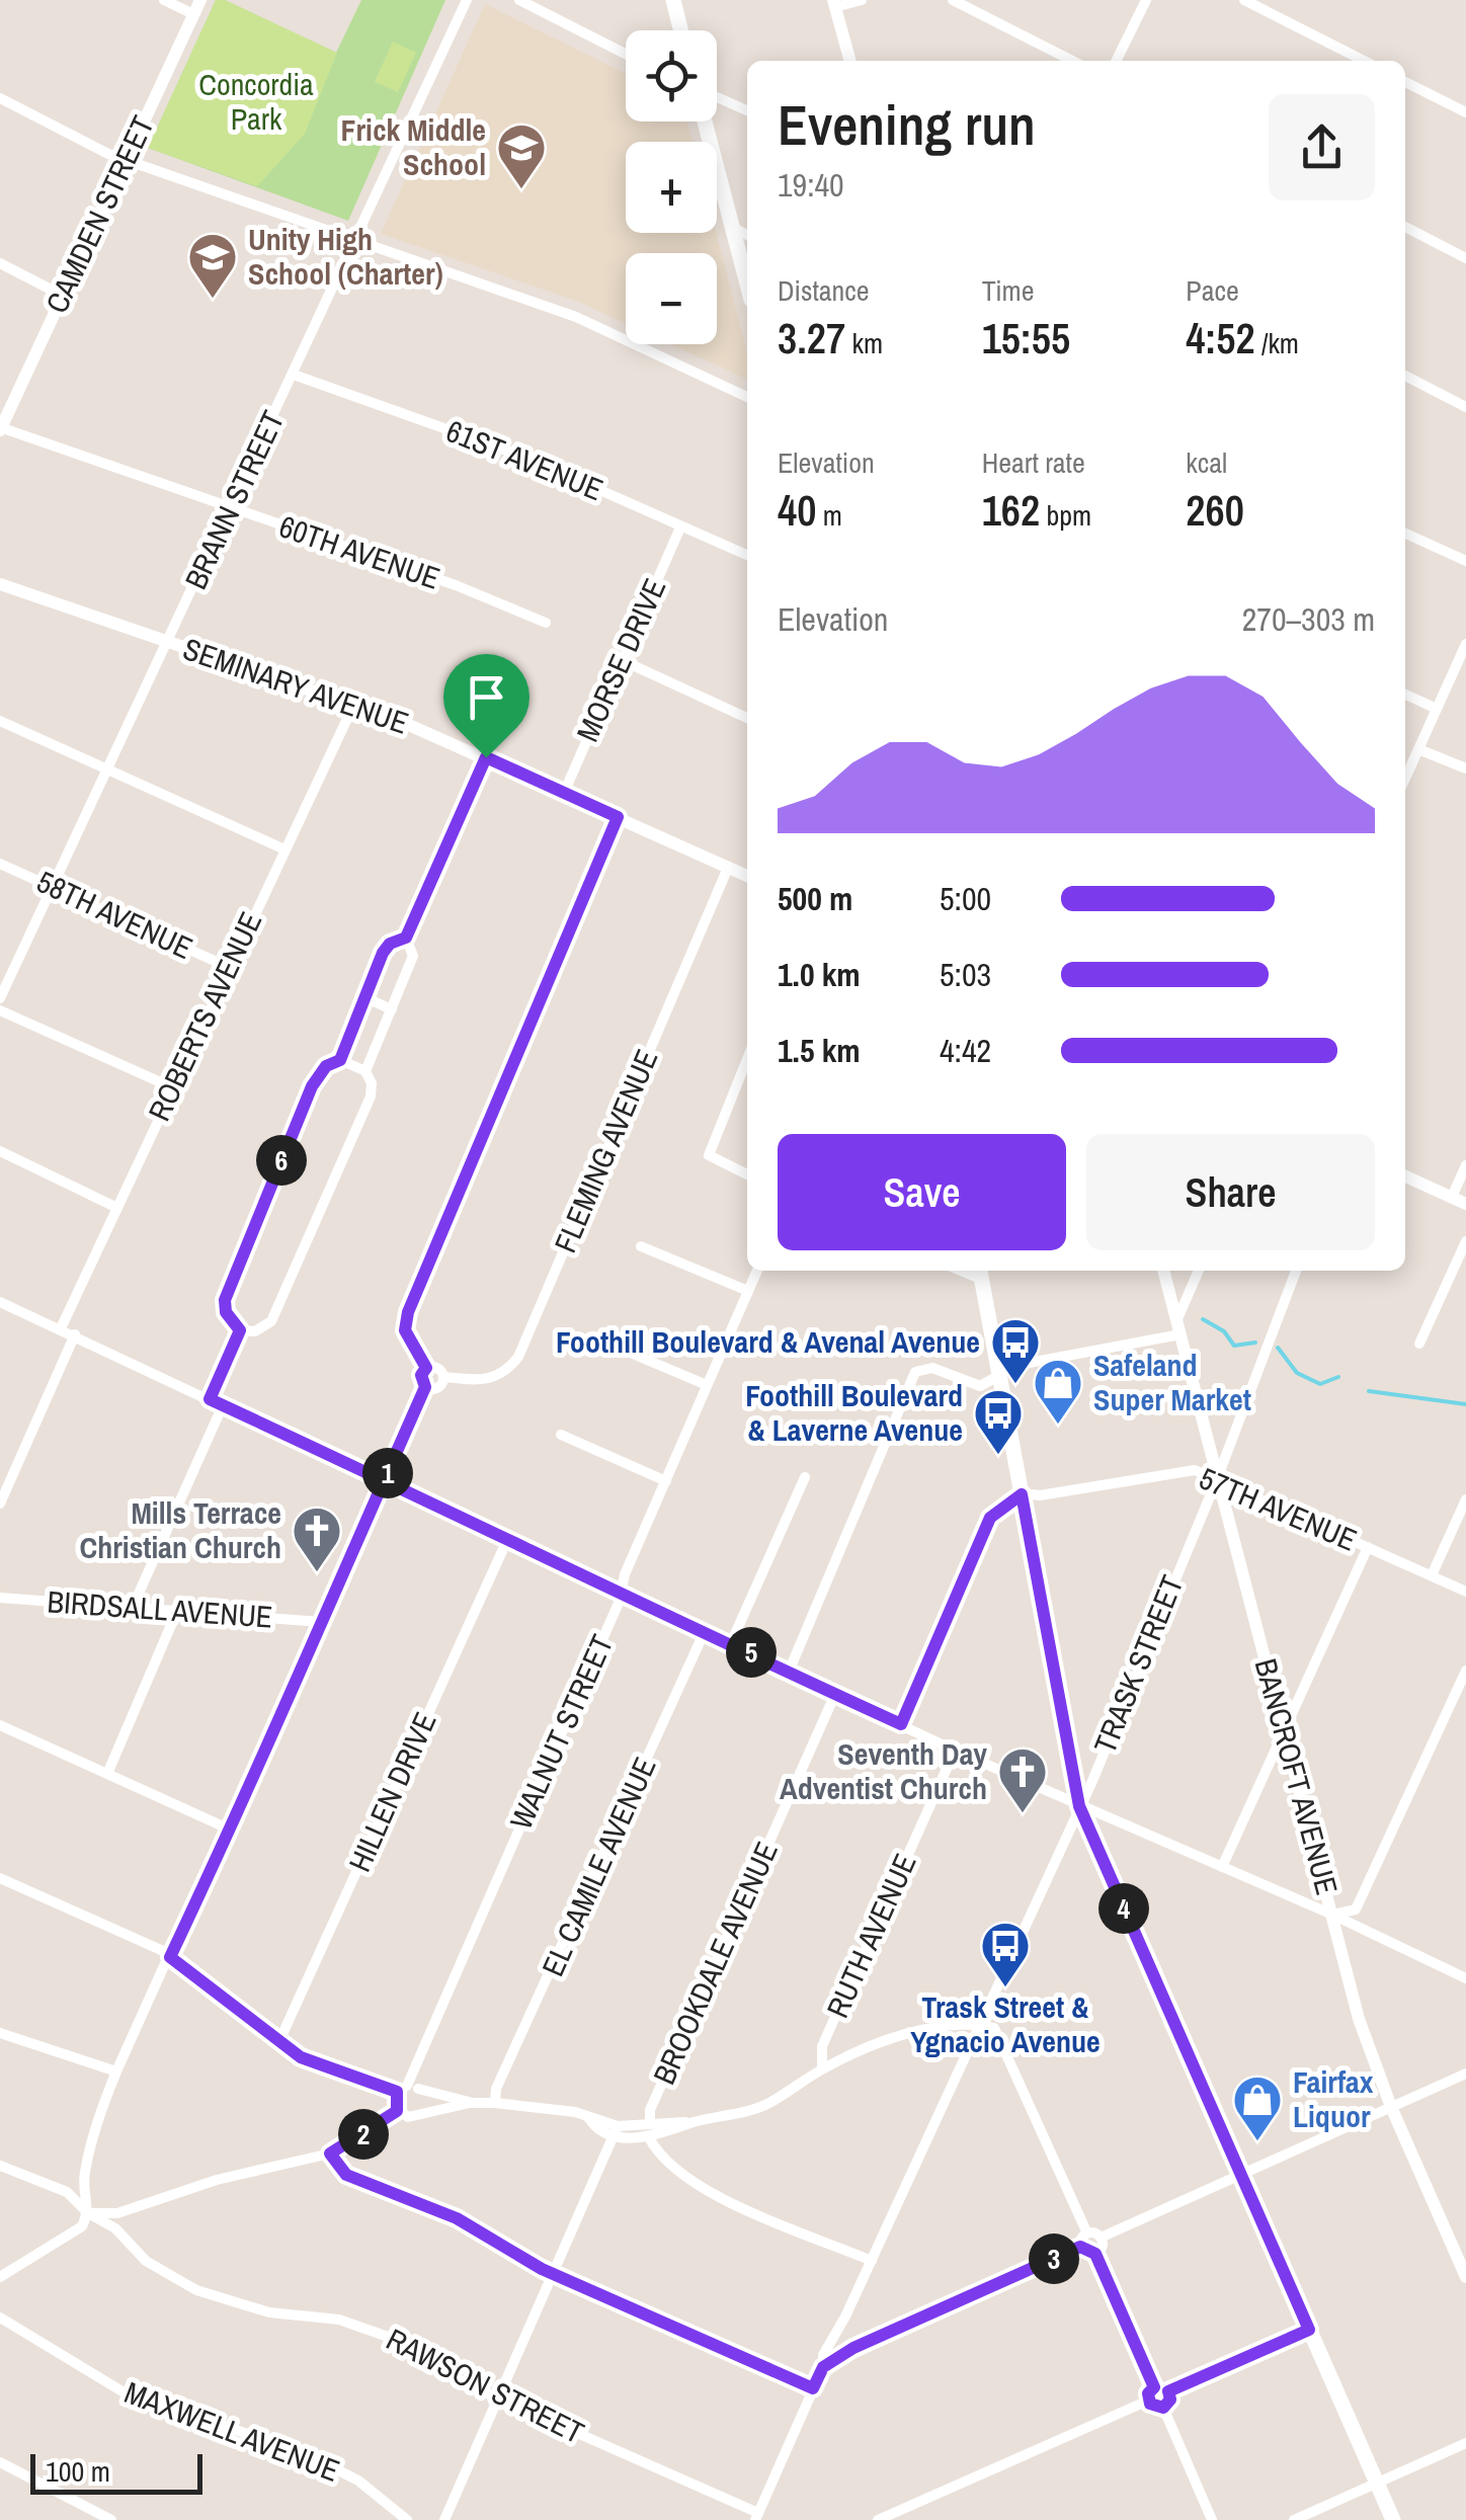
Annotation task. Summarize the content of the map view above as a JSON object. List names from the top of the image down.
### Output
{
  "streets": {
    "street": [
      "CAMDEN STREET",
      "61ST AVENUE",
      "BRANN STREET",
      "60TH AVENUE",
      "MORSE DRIVE",
      "SEMINARY AVENUE",
      "58TH AVENUE",
      "ROBERTS AVENUE",
      "FLEMING AVENUE",
      "57TH AVENUE",
      "BIRDSALL AVENUE",
      "TRASK STREET",
      "WALNUT STREET",
      "BANCROFT AVENUE",
      "HILLEN DRIVE",
      "EL CAMILE AVENUE",
      "RUTH AVENUE",
      "BROOKDALE AVENUE",
      "RAWSON STREET",
      "MAXWELL AVENUE"
    ]
  },
  "crossings": [
    ["CAMDEN STREET", "60TH AVENUE"],
    ["61ST AVENUE", "BRANN STREET"],
    ["61ST AVENUE", "MORSE DRIVE"],
    ["BRANN STREET", "60TH AVENUE"],
    ["BRANN STREET", "SEMINARY AVENUE"],
    ["BRANN STREET", "58TH AVENUE"],
    ["MORSE DRIVE", "SEMINARY AVENUE"],
    ["SEMINARY AVENUE", "ROBERTS AVENUE"],
    ["SEMINARY AVENUE", "FLEMING AVENUE"],
    ["58TH AVENUE", "ROBERTS AVENUE"],
    ["57TH AVENUE", "TRASK STREET"],
    ["57TH AVENUE", "BANCROFT AVENUE"],
    ["TRASK STREET", "BANCROFT AVENUE"],
    ["TRASK STREET", "RAWSON STREET"]
  ],
  "parks": ["Concordia Park"],
  "places": {
    "school or university": ["Frick Middle School", "Unity High School (Charter)"],
    "bus stop": ["Foothill Boulevard & Avenal Avenue", "Foothill Boulevard & Laverne Avenue", "Trask Street & Ygnacio Avenue"],
    "shop": ["Safeland Super Market", "Fairfax Liquor"],
    "church": ["Mills Terrace Christian Church", "Seventh Day Adventist Church"]
  },
  "scale_bar": "100 m",
  "page": {
    "map_buttons": ["+", "−"],
    "heading": ["Evening run", "19:40"],
    "stats": [
      ["Distance", "3.27 km"],
      ["Time", "15:55"],
      ["Pace", "4:52 /km"],
      ["Elevation", "40 m"],
      ["Heart rate", "162 bpm"],
      ["kcal", "260"]
    ],
    "chart": ["Elevation", "270–303 m"],
    "list": [
      {
        "name": "500 m",
        "note": "5:00"
      },
      {
        "name": "1.0 km",
        "note": "5:03"
      },
      {
        "name": "1.5 km",
        "note": "4:42"
      }
    ],
    "buttons": ["Save", "Share"],
    "pins": [
      "6",
      "1",
      "5",
      "4",
      "2",
      "3"
    ],
    "scale": "100 m"
  }
}
